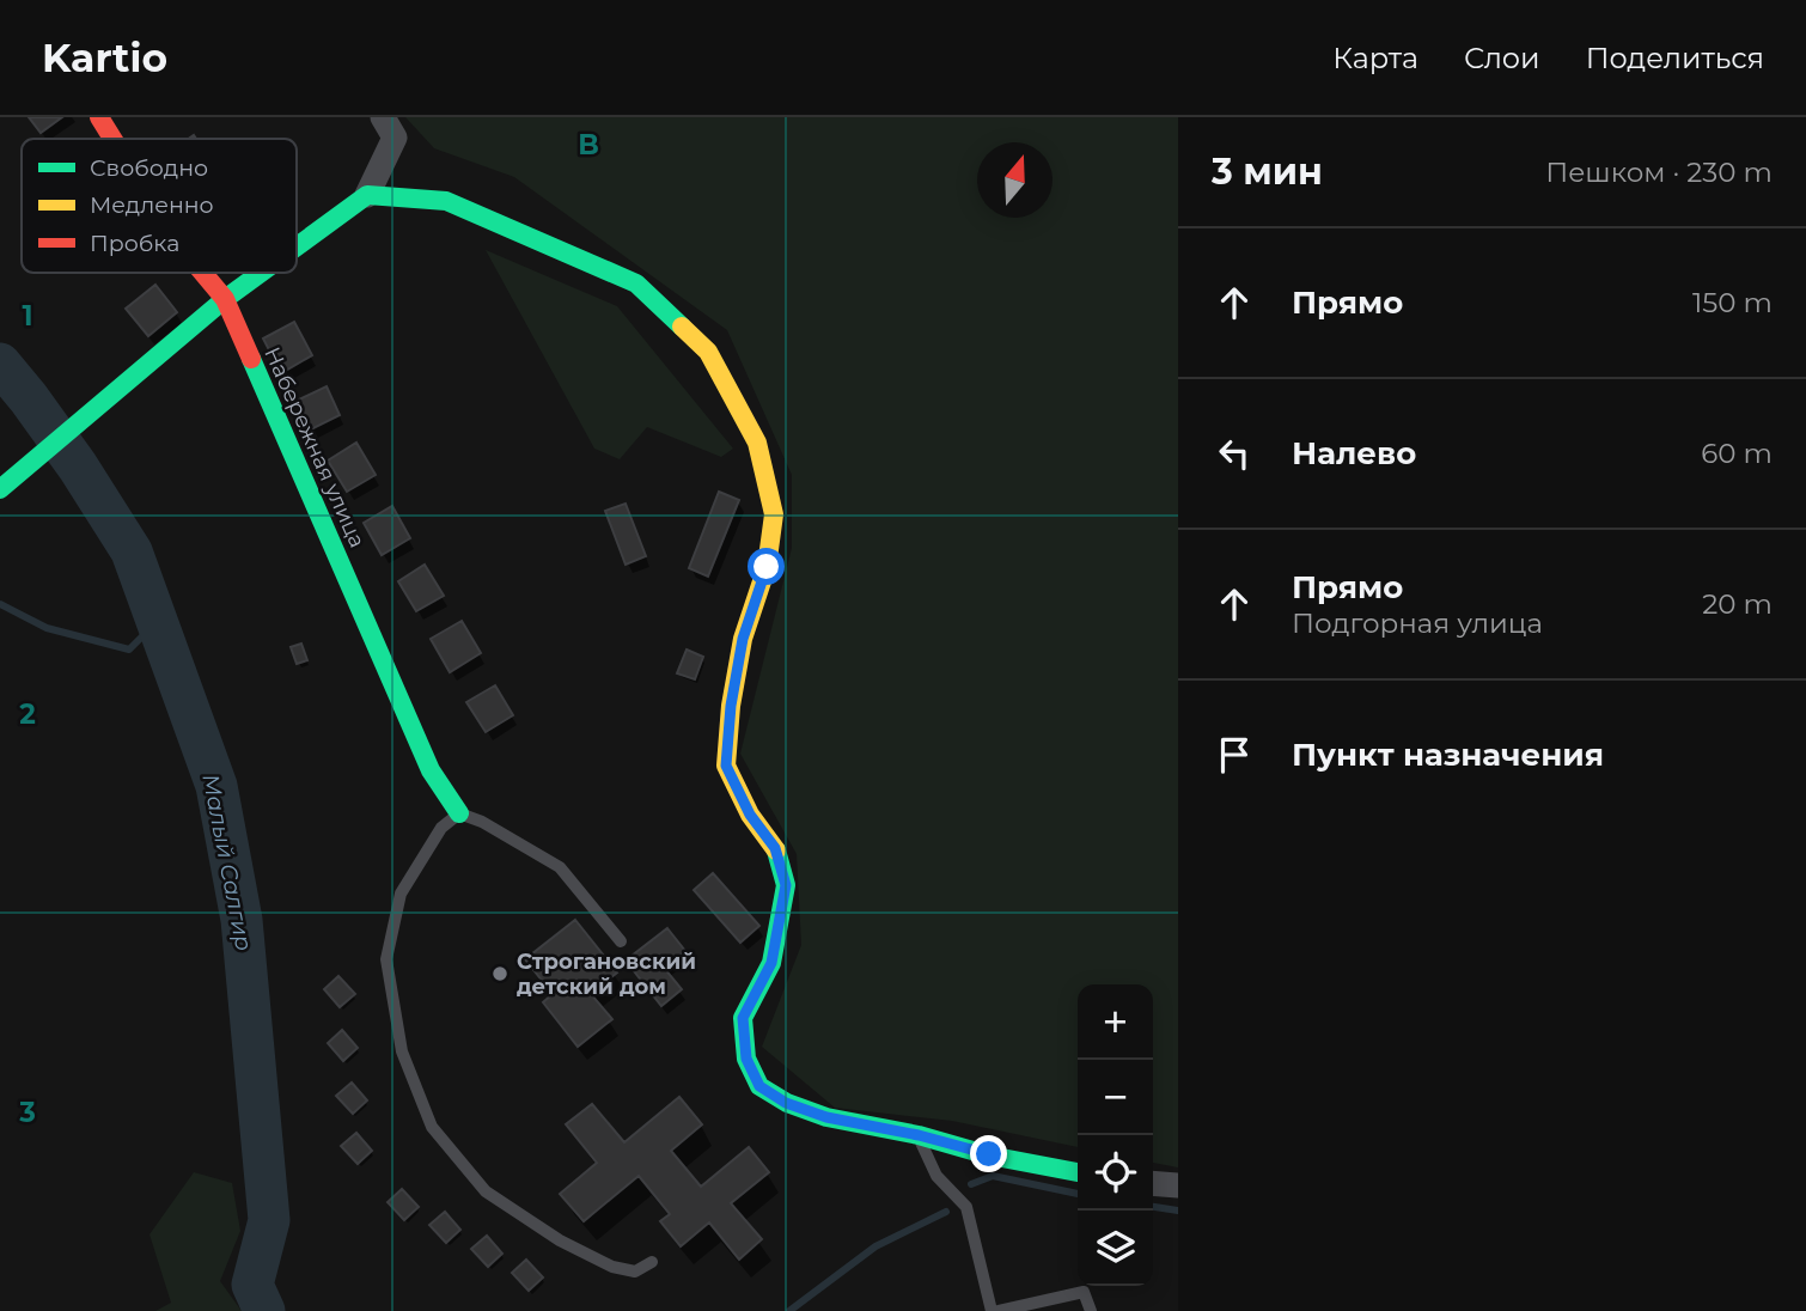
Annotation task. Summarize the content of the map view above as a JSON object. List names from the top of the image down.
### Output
{
  "streets": {
    "street": ["Набережная улица"]
  },
  "water": ["Малый Салгир"],
  "places": ["Строгановский детский дом"],
  "legend": ["Свободно", "Медленно", "Пробка"],
  "north": "top",
  "page": {
    "header": "Kartio",
    "nav": ["Карта", "Слои", "Поделиться"],
    "heading": ["3 мин", "Пешком · 230 m"],
    "list": [
      ["Прямо", "150 m"],
      ["Налево", "60 m"],
      ["Прямо", "Подгорная улица", "20 m"],
      "Пункт назначения"
    ],
    "map_buttons": ["+", "−"]
  },
  "grid": {
    "columns": ["B"],
    "rows": ["1", "2", "3"]
  }
}
